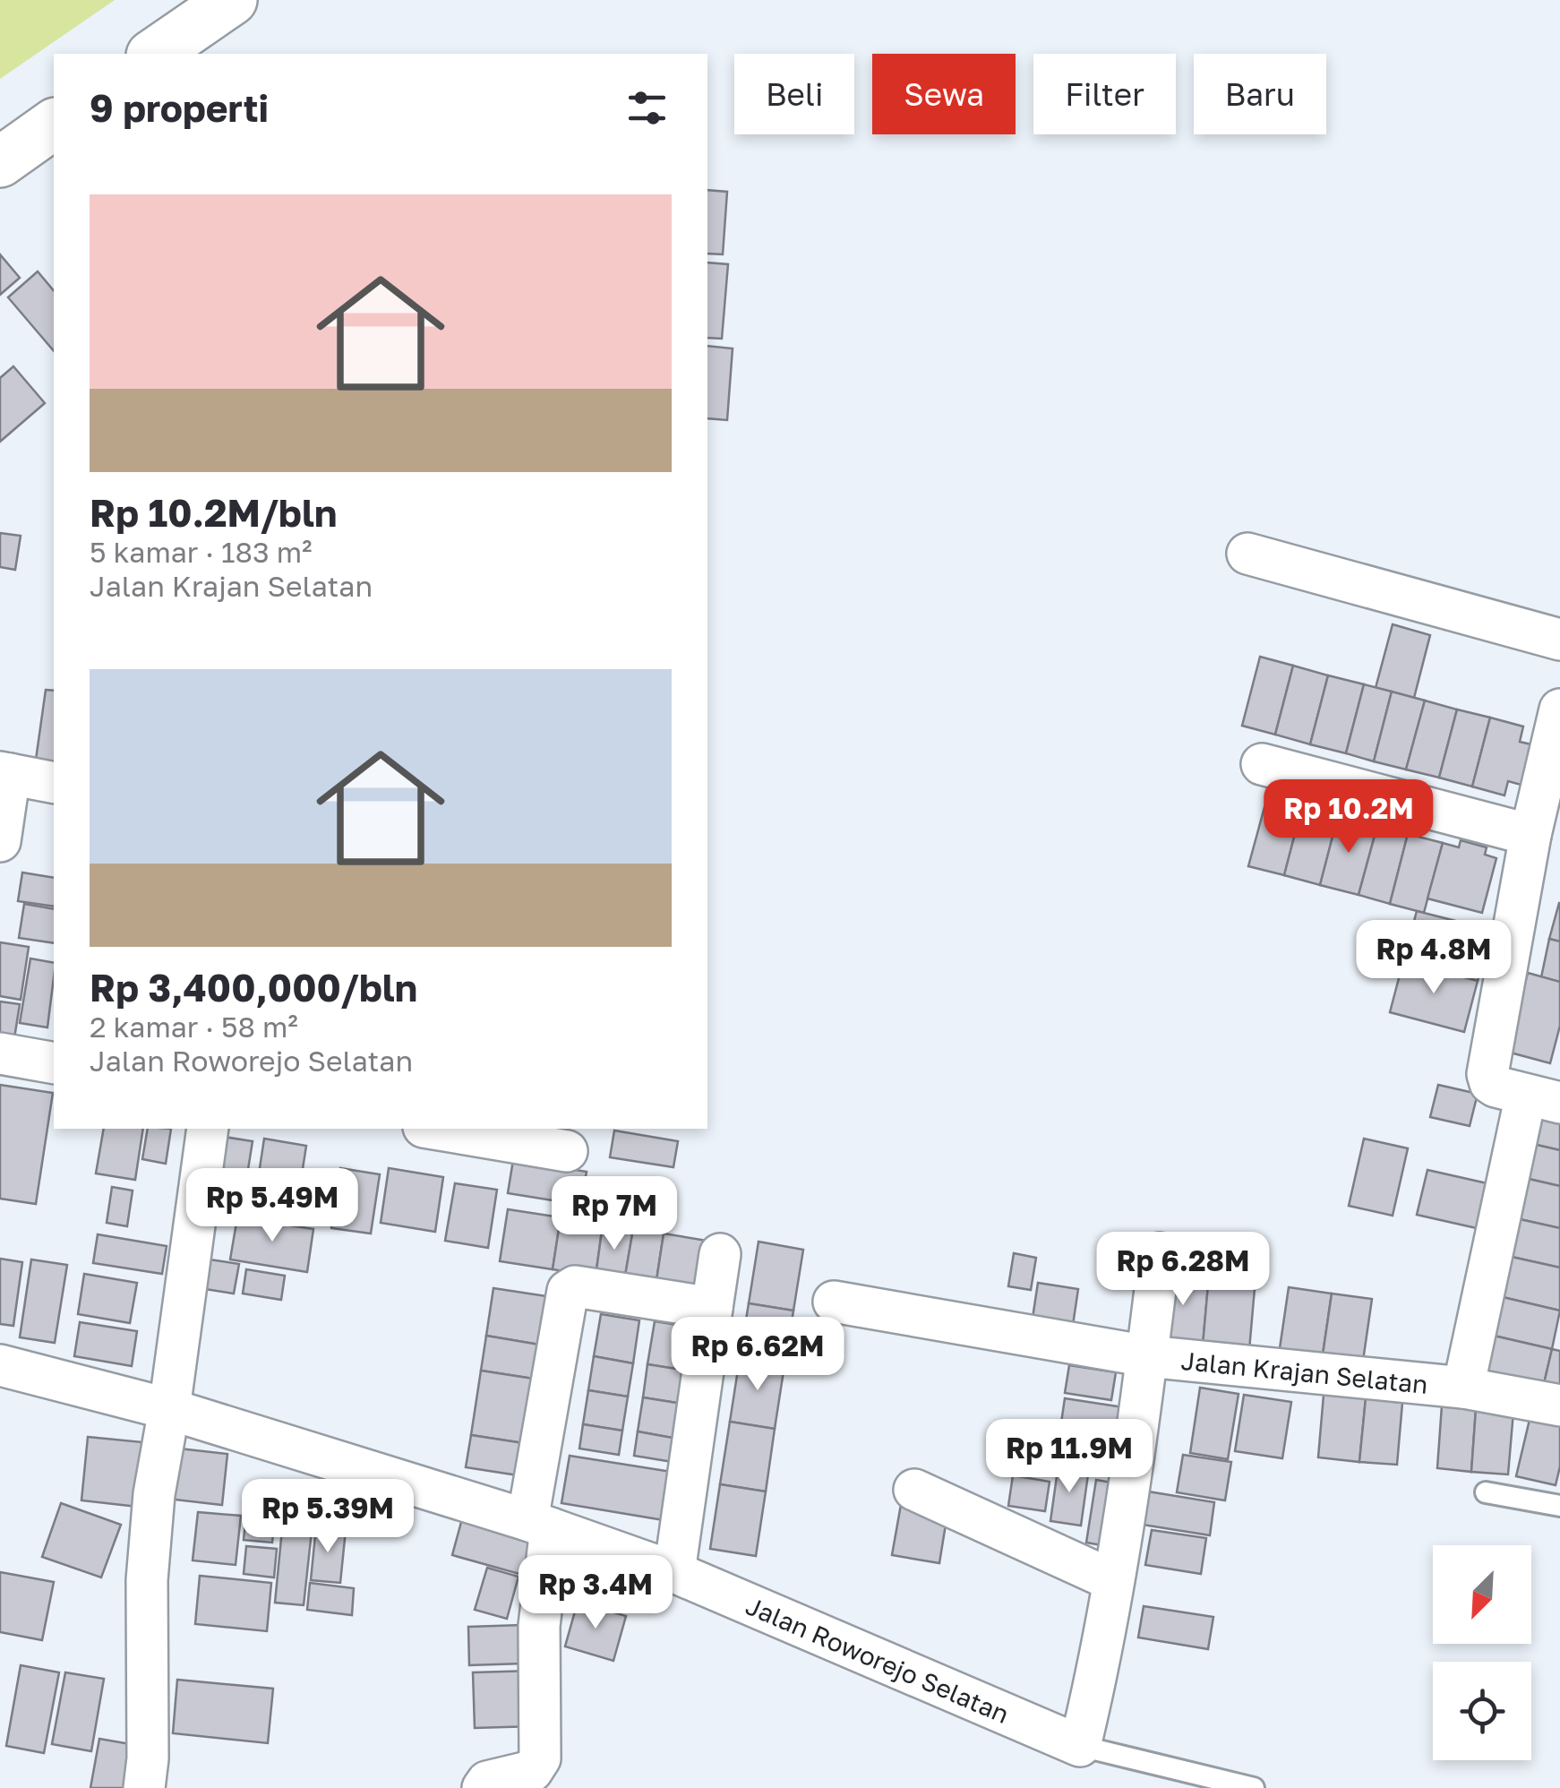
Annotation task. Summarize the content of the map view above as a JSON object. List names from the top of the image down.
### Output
{
  "streets": {
    "street": ["Jalan Krajan Selatan", "Jalan Roworejo Selatan"]
  },
  "crossings": [
    ["Jalan Krajan Selatan", "Jalan Roworejo Selatan"]
  ],
  "north": "bottom left",
  "page": {
    "chip": [
      "Beli",
      "Sewa",
      "Filter",
      "Baru"
    ],
    "heading": "9 properti",
    "list": [
      {
        "name": "Rp 10.2M/bln",
        "note": "5 kamar · 183 m² · Jalan Krajan Selatan"
      },
      {
        "name": "Rp 3,400,000/bln",
        "note": "2 kamar · 58 m² · Jalan Roworejo Selatan"
      }
    ],
    "price": [
      "Rp 10.2M",
      "Rp 4.8M",
      "Rp 5.49M",
      "Rp 7M",
      "Rp 6.28M",
      "Rp 6.62M",
      "Rp 11.9M",
      "Rp 5.39M",
      "Rp 3.4M"
    ]
  }
}
